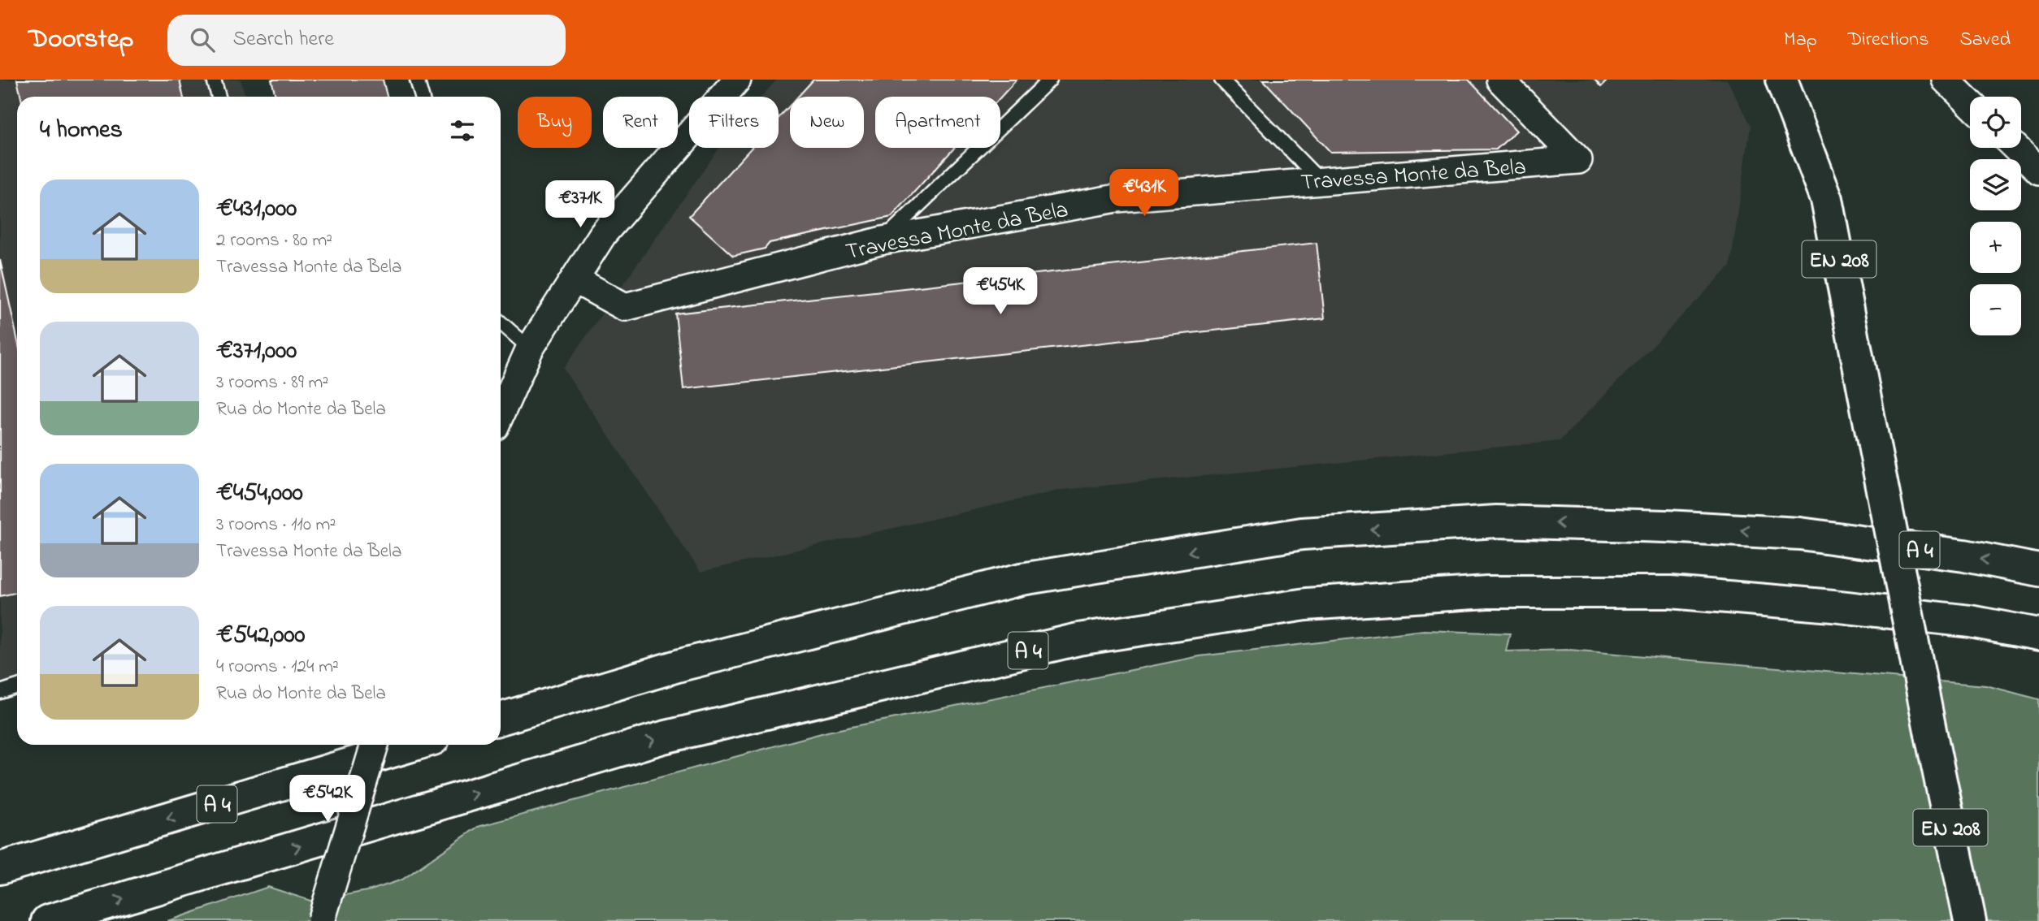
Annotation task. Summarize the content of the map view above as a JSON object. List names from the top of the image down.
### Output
{
  "streets": {
    "main road": ["EN 208", "A 4"],
    "street": ["Travessa Monte da Bela"]
  },
  "page": {
    "header": "Doorstep",
    "search": "Search here",
    "nav": ["Map", "Directions", "Saved"],
    "map_buttons": ["+", "−"],
    "chip": [
      "Buy",
      "Rent",
      "Filters",
      "New",
      "Apartment"
    ],
    "heading": "4 homes",
    "list": [
      {
        "name": "€431,000",
        "note": "2 rooms · 80 m² · Travessa Monte da Bela"
      },
      {
        "name": "€371,000",
        "note": "3 rooms · 89 m² · Rua do Monte da Bela"
      },
      {
        "name": "€454,000",
        "note": "3 rooms · 110 m² · Travessa Monte da Bela"
      },
      {
        "name": "€542,000",
        "note": "4 rooms · 124 m² · Rua do Monte da Bela"
      }
    ],
    "price": [
      "€431K",
      "€371K",
      "€454K",
      "€542K"
    ]
  }
}
